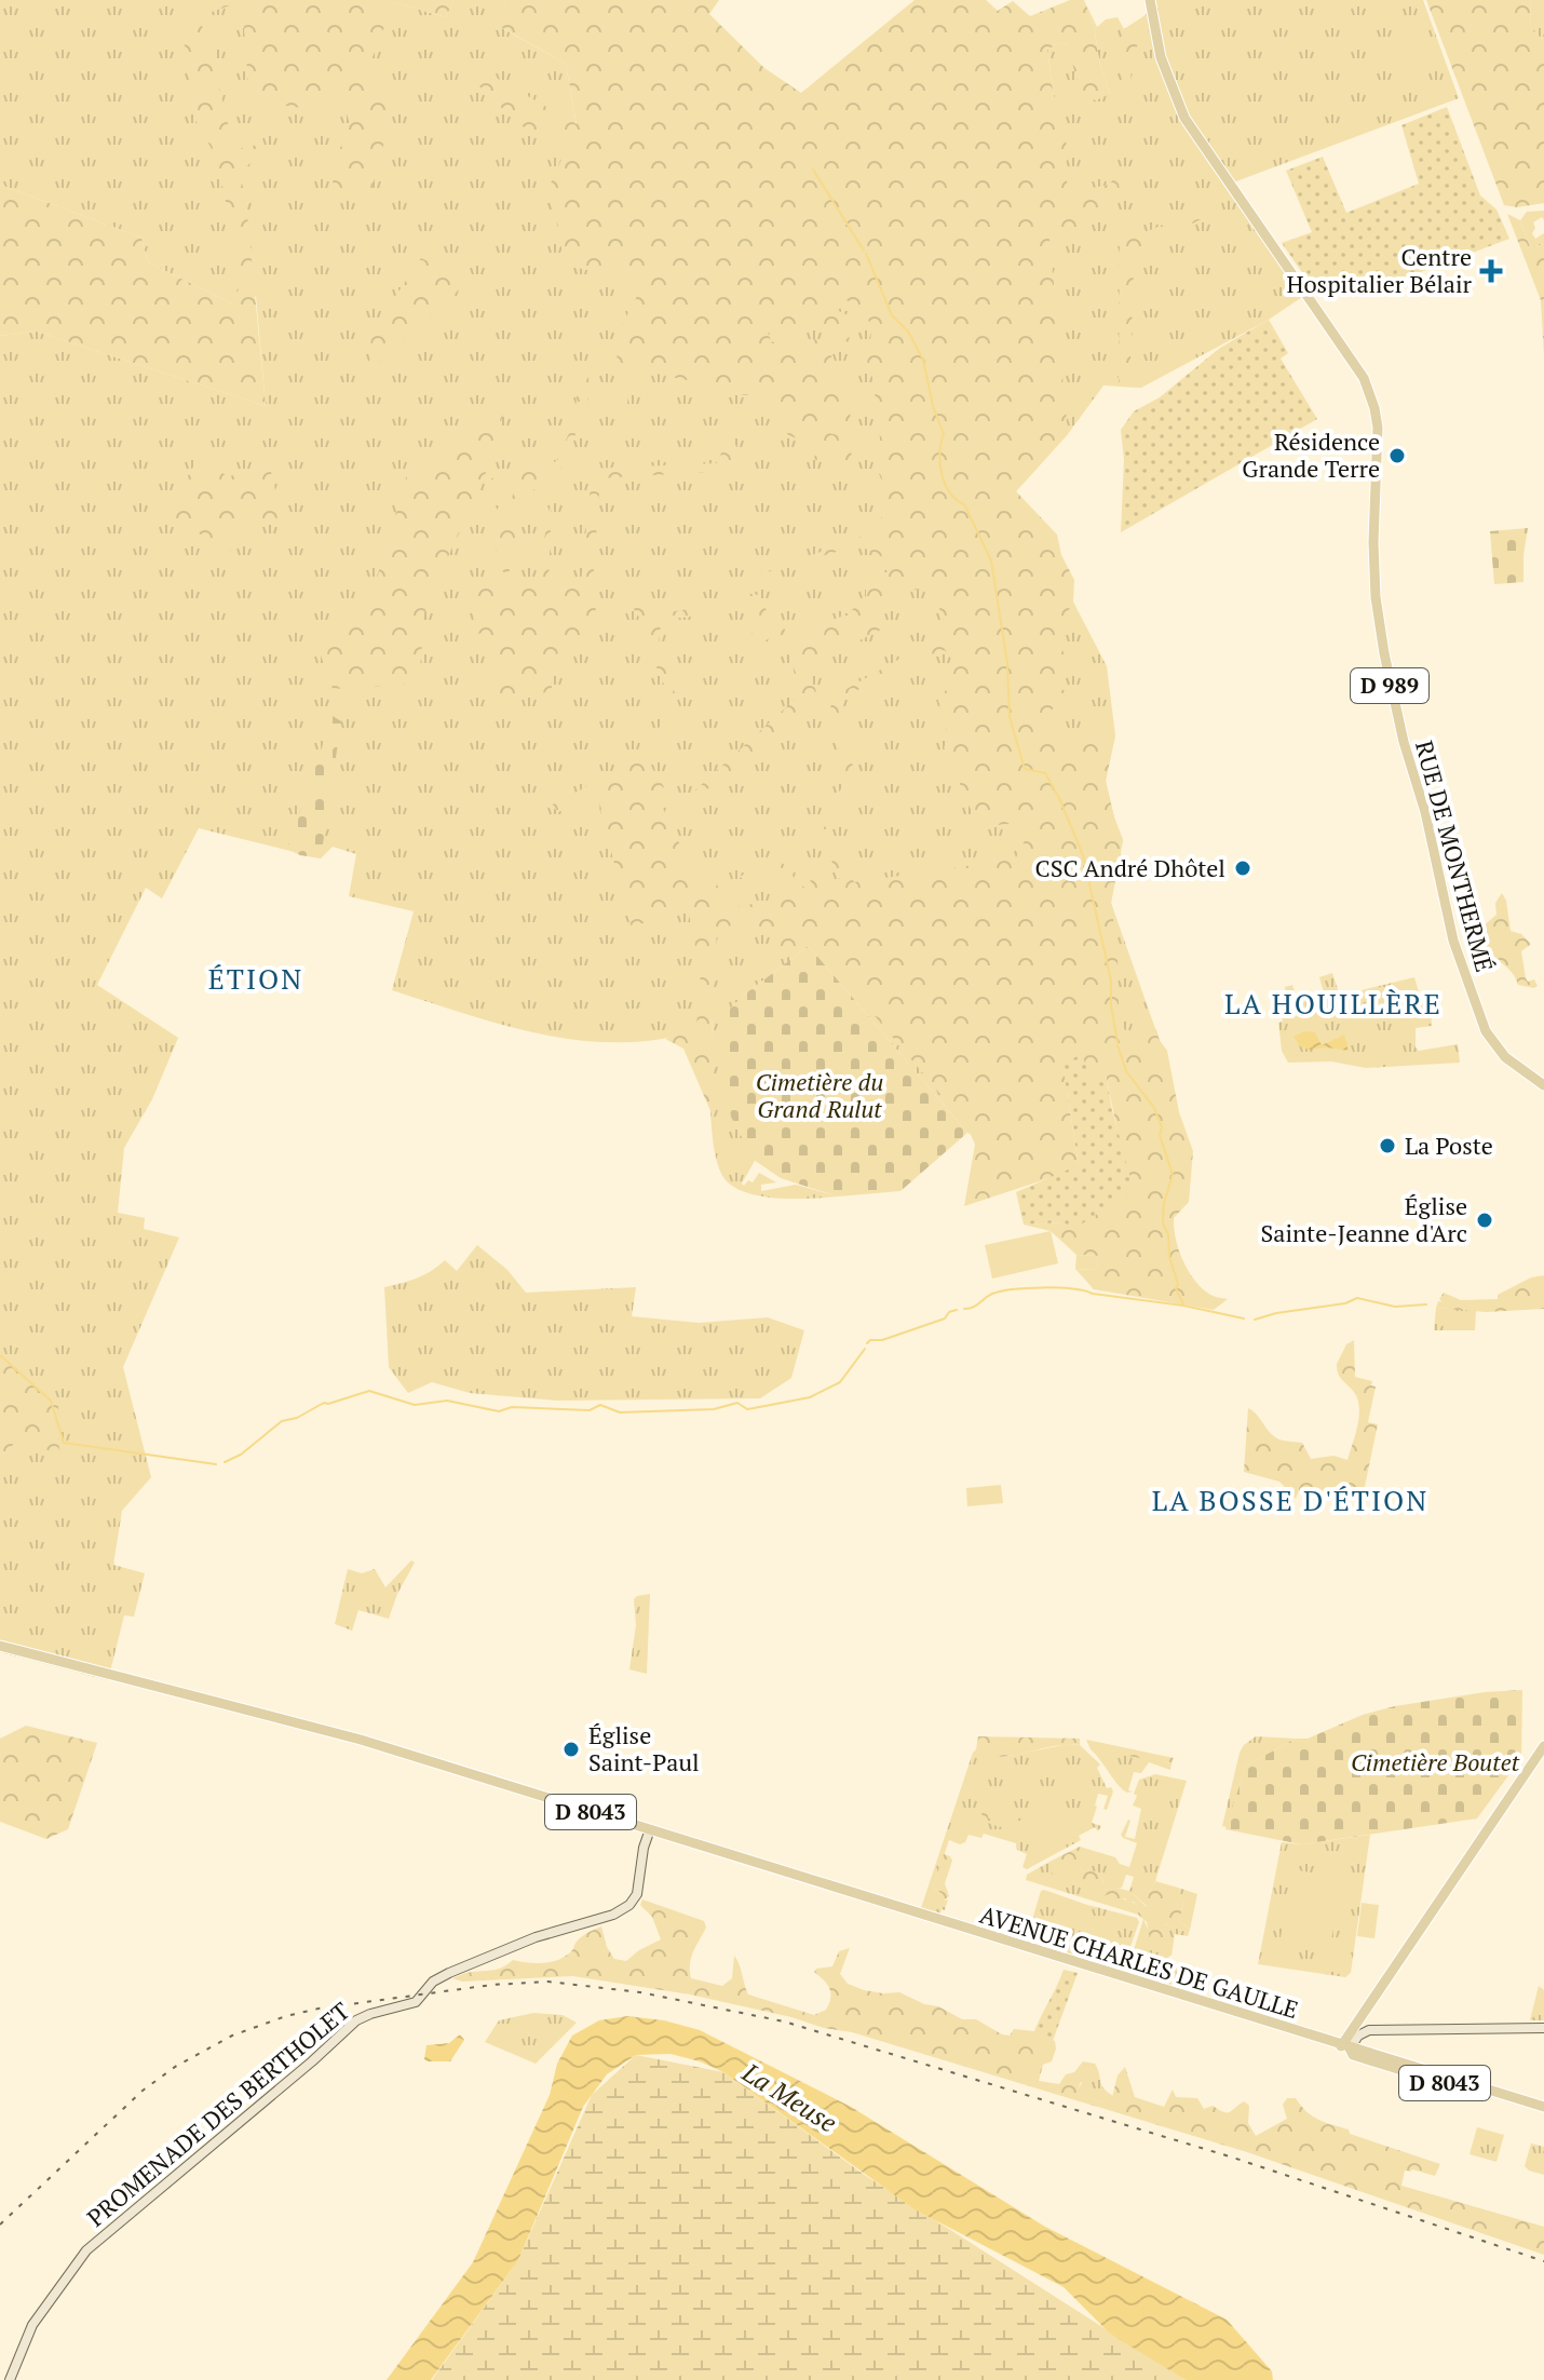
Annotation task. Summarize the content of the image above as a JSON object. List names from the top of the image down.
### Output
{
  "streets": {
    "main road": [
      "D 989",
      "RUE DE MONTHERMÉ",
      "D 8043",
      "AVENUE CHARLES DE GAULLE"
    ],
    "street": ["PROMENADE DES BERTHOLET"]
  },
  "crossings": [
    ["D 8043", "AVENUE CHARLES DE GAULLE"],
    ["D 8043", "PROMENADE DES BERTHOLET"],
    ["AVENUE CHARLES DE GAULLE", "PROMENADE DES BERTHOLET"]
  ],
  "districts": ["ÉTION", "LA HOUILLÈRE", "LA BOSSE D'ÉTION"],
  "water": ["La Meuse"],
  "parks": ["Cimetière du Grand Rulut", "Cimetière Boutet"],
  "places": {
    "health": ["Centre Hospitalier Bélair"],
    "other": [
      "Résidence Grande Terre",
      "CSC André Dhôtel",
      "La Poste",
      "Église Sainte-Jeanne d'Arc",
      "Église Saint-Paul"
    ]
  }
}
